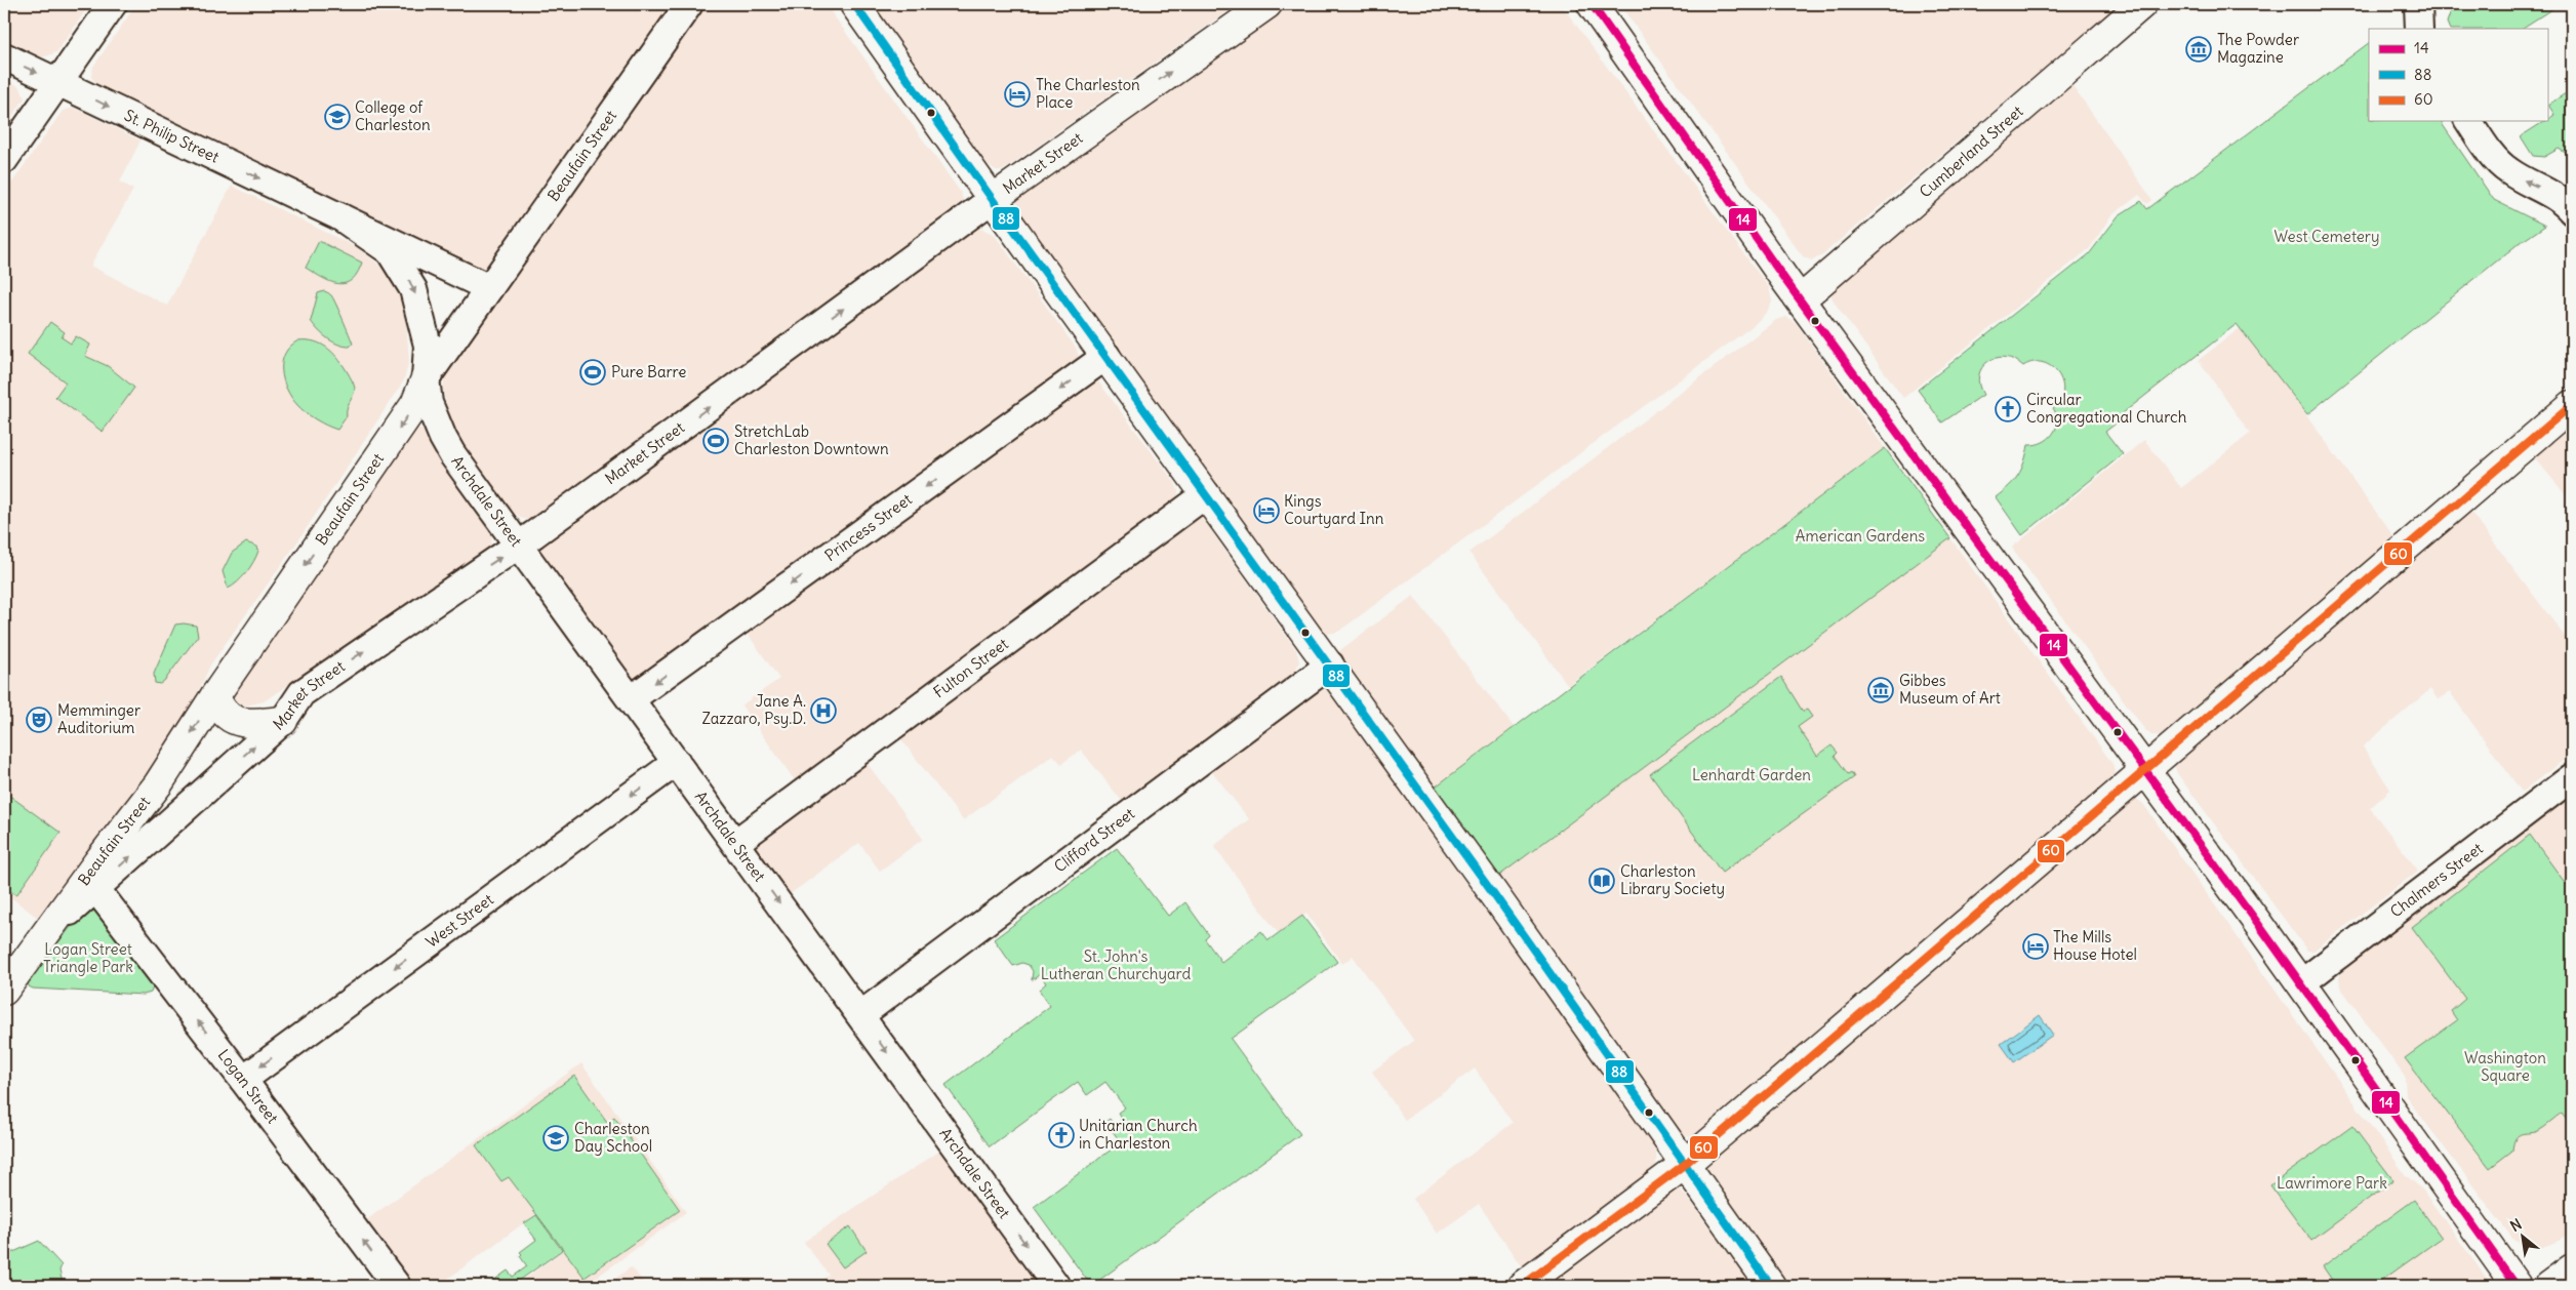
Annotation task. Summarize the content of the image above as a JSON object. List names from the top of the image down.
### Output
{
  "streets": {
    "street": [
      "St. Philip Street",
      "Cumberland Street",
      "Beaufain Street",
      "Market Street",
      "Archdale Street",
      "Princess Street",
      "Fulton Street",
      "Clifford Street",
      "Chalmers Street",
      "West Street",
      "Logan Street"
    ]
  },
  "crossings": [
    ["St. Philip Street", "Beaufain Street"],
    ["St. Philip Street", "Archdale Street"],
    ["Beaufain Street", "Market Street"],
    ["Beaufain Street", "Archdale Street"],
    ["Market Street", "Archdale Street"],
    ["Market Street", "Logan Street"],
    ["Archdale Street", "Princess Street"],
    ["Archdale Street", "Fulton Street"],
    ["Archdale Street", "Clifford Street"],
    ["Archdale Street", "West Street"],
    ["West Street", "Logan Street"]
  ],
  "one_way": [
    "St. Philip Street",
    "Beaufain Street",
    "Market Street",
    "Archdale Street",
    "Princess Street",
    "West Street",
    "Logan Street"
  ],
  "parks": [
    "West Cemetery",
    "American Gardens",
    "Lenhardt Garden",
    "Logan Street Triangle Park",
    "St. John's Lutheran Churchyard",
    "Washington Square",
    "Lawrimore Park"
  ],
  "places": {
    "museum": ["The Powder Magazine", "Gibbes Museum of Art"],
    "hotel": ["The Charleston Place", "Kings Courtyard Inn", "The Mills House Hotel"],
    "school or university": ["College of Charleston", "Charleston Day School"],
    "sports": ["Pure Barre", "StretchLab Charleston Downtown"],
    "church": ["Circular Congregational Church", "Unitarian Church in Charleston"],
    "hospital": ["Jane A. Zazzaro, Psy.D."],
    "theatre": ["Memminger Auditorium"],
    "library": ["Charleston Library Society"]
  },
  "lines": ["transit line 14", "transit line 88", "transit line 60"],
  "legend": ["14", "88", "60"],
  "north": "top left"
}
